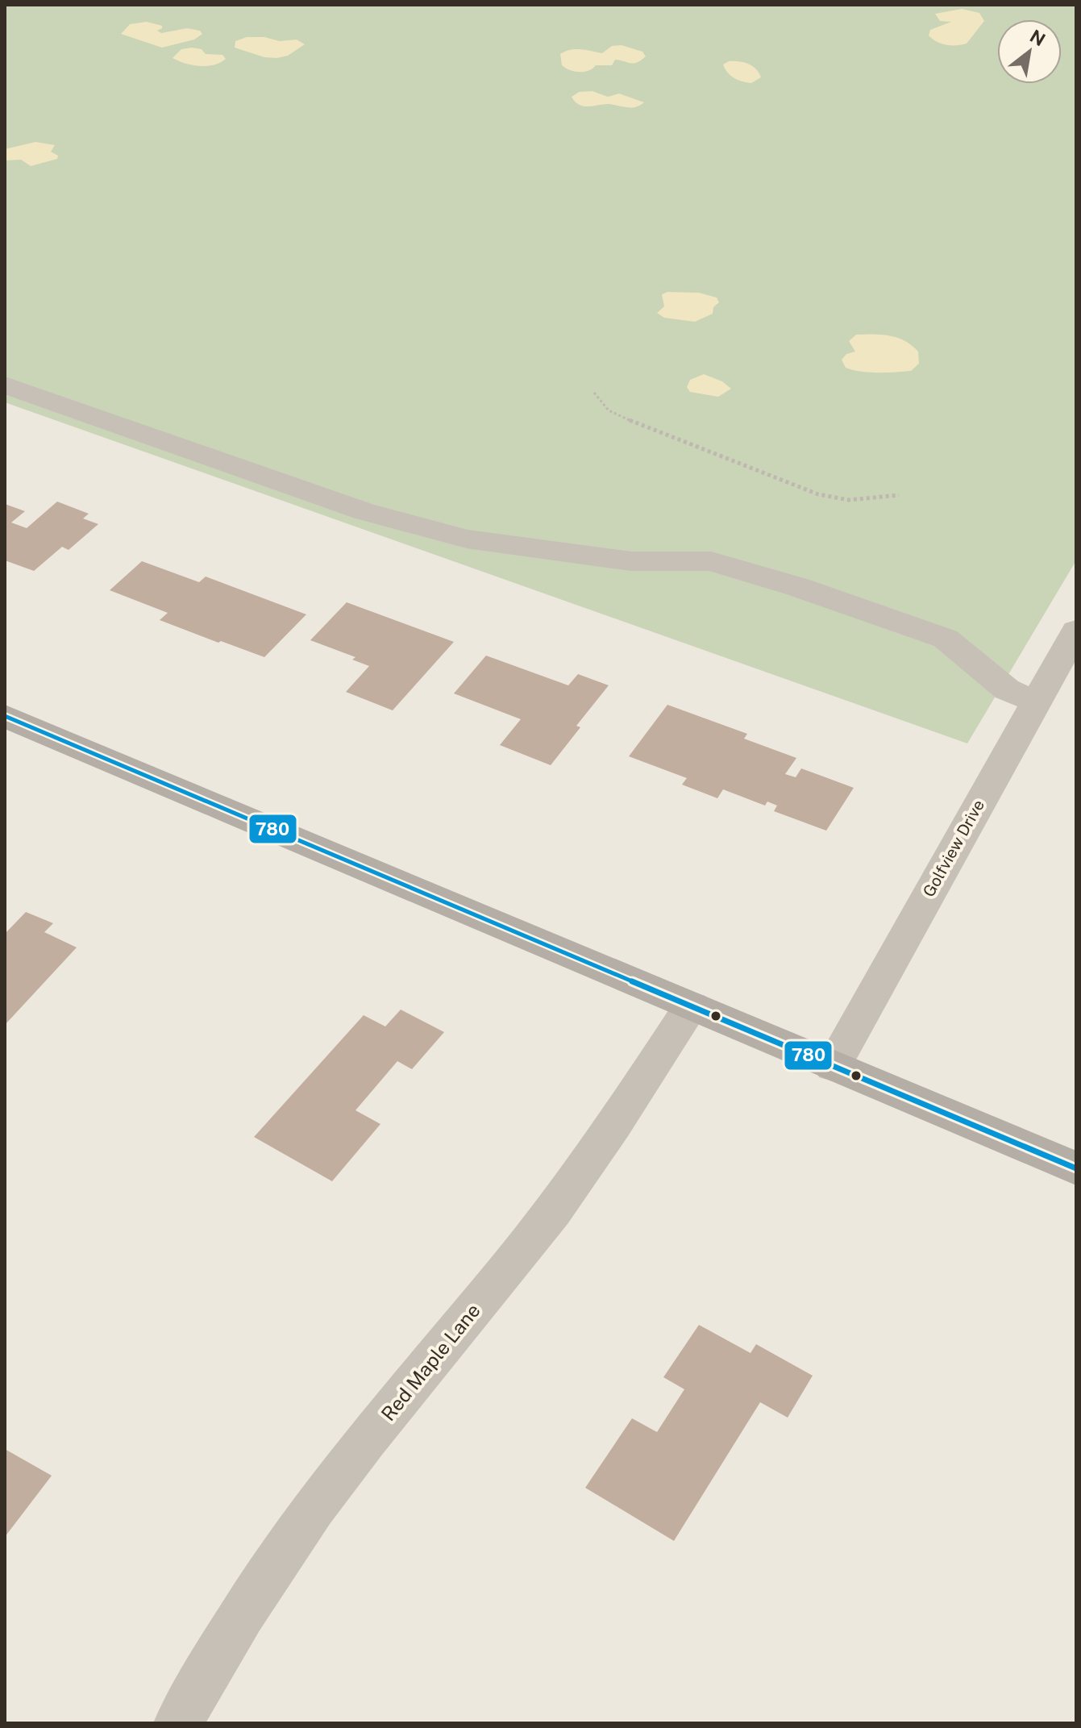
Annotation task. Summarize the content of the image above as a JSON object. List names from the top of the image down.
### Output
{
  "streets": {
    "street": ["Golfview Drive", "Red Maple Lane"]
  },
  "lines": ["transit line 780"],
  "north": "top right"
}
